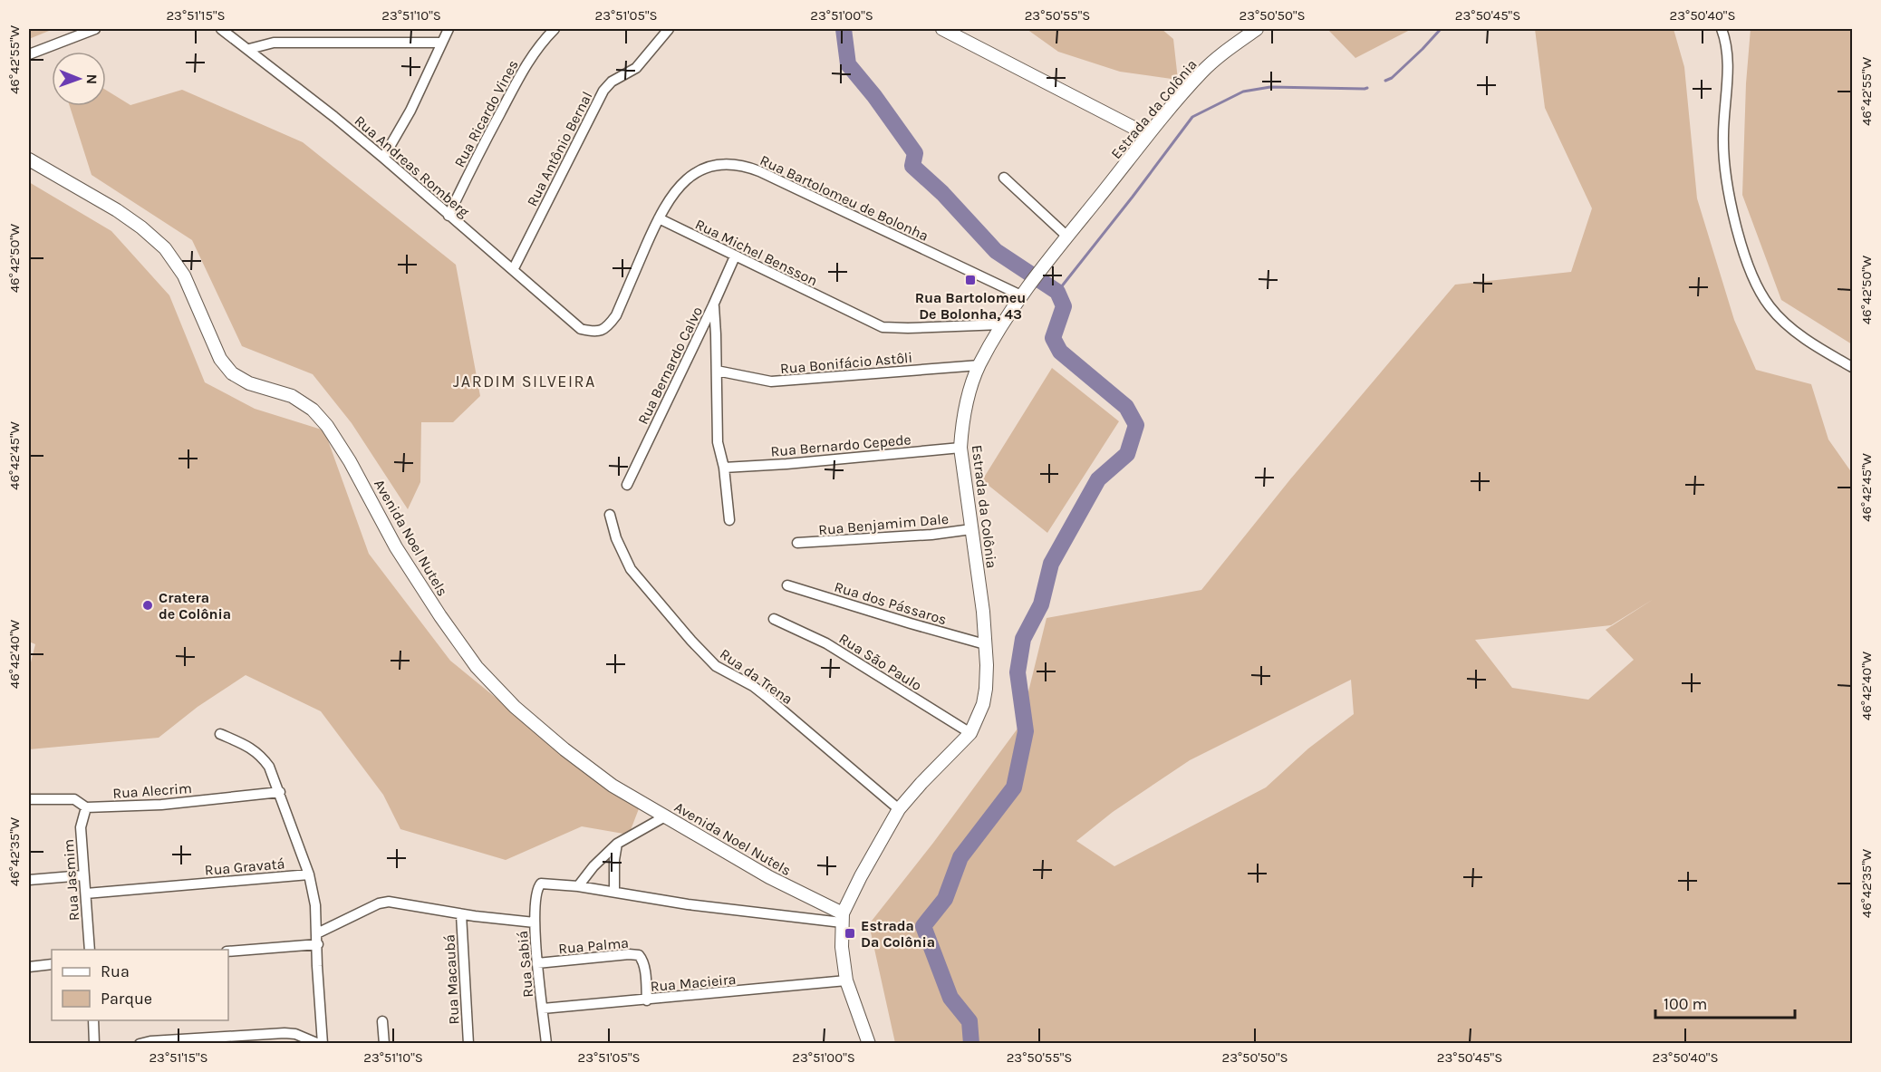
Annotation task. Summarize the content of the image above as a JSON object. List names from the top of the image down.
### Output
{
  "streets": {
    "street": [
      "Estrada da Colônia",
      "Rua Ricardo Vines",
      "Rua Antônio Bernal",
      "Rua Andreas Romberg",
      "Rua Bartolomeu de Bolonha",
      "Rua Michel Bensson",
      "Rua Bonifácio Astôli",
      "Rua Bernardo Calvo",
      "Rua Bernardo Cepede",
      "Rua Benjamim Dale",
      "Avenida Noel Nutels",
      "Rua dos Pássaros",
      "Rua São Paulo",
      "Rua da Trena",
      "Rua Alecrim",
      "Rua Gravatá",
      "Rua Jasmim",
      "Rua Palma",
      "Rua Sabiá",
      "Rua Macaubá",
      "Rua Macieira"
    ]
  },
  "crossings": [
    ["Estrada da Colônia", "Rua Bartolomeu de Bolonha"],
    ["Estrada da Colônia", "Rua Michel Bensson"],
    ["Estrada da Colônia", "Rua Bonifácio Astôli"],
    ["Estrada da Colônia", "Rua Bernardo Cepede"],
    ["Estrada da Colônia", "Rua Benjamim Dale"],
    ["Estrada da Colônia", "Avenida Noel Nutels"],
    ["Estrada da Colônia", "Rua dos Pássaros"],
    ["Estrada da Colônia", "Rua São Paulo"],
    ["Estrada da Colônia", "Rua da Trena"],
    ["Estrada da Colônia", "Rua Macieira"],
    ["Rua Ricardo Vines", "Rua Andreas Romberg"],
    ["Rua Antônio Bernal", "Rua Andreas Romberg"],
    ["Rua Andreas Romberg", "Rua Bartolomeu de Bolonha"],
    ["Rua Bartolomeu de Bolonha", "Rua Michel Bensson"],
    ["Rua Michel Bensson", "Rua Bernardo Calvo"],
    ["Rua Alecrim", "Rua Jasmim"],
    ["Rua Gravatá", "Rua Jasmim"],
    ["Rua Palma", "Rua Sabiá"],
    ["Rua Palma", "Rua Macieira"],
    ["Rua Sabiá", "Rua Macieira"]
  ],
  "districts": ["JARDIM SILVEIRA"],
  "places": {
    "transit": ["Rua Bartolomeu De Bolonha, 43", "Estrada Da Colônia"],
    "other": ["Cratera de Colônia"]
  },
  "legend": ["Rua", "Parque"],
  "scale_bar": "100 m",
  "north": "right",
  "coordinates": [
    "23°51'15\"S",
    "23°51'10\"S",
    "23°51'05\"S",
    "23°51'00\"S",
    "23°50'55\"S",
    "23°50'50\"S",
    "23°50'45\"S",
    "23°50'40\"S",
    "46°42'55\"W",
    "46°42'50\"W",
    "46°42'45\"W",
    "46°42'40\"W",
    "46°42'35\"W"
  ]
}
